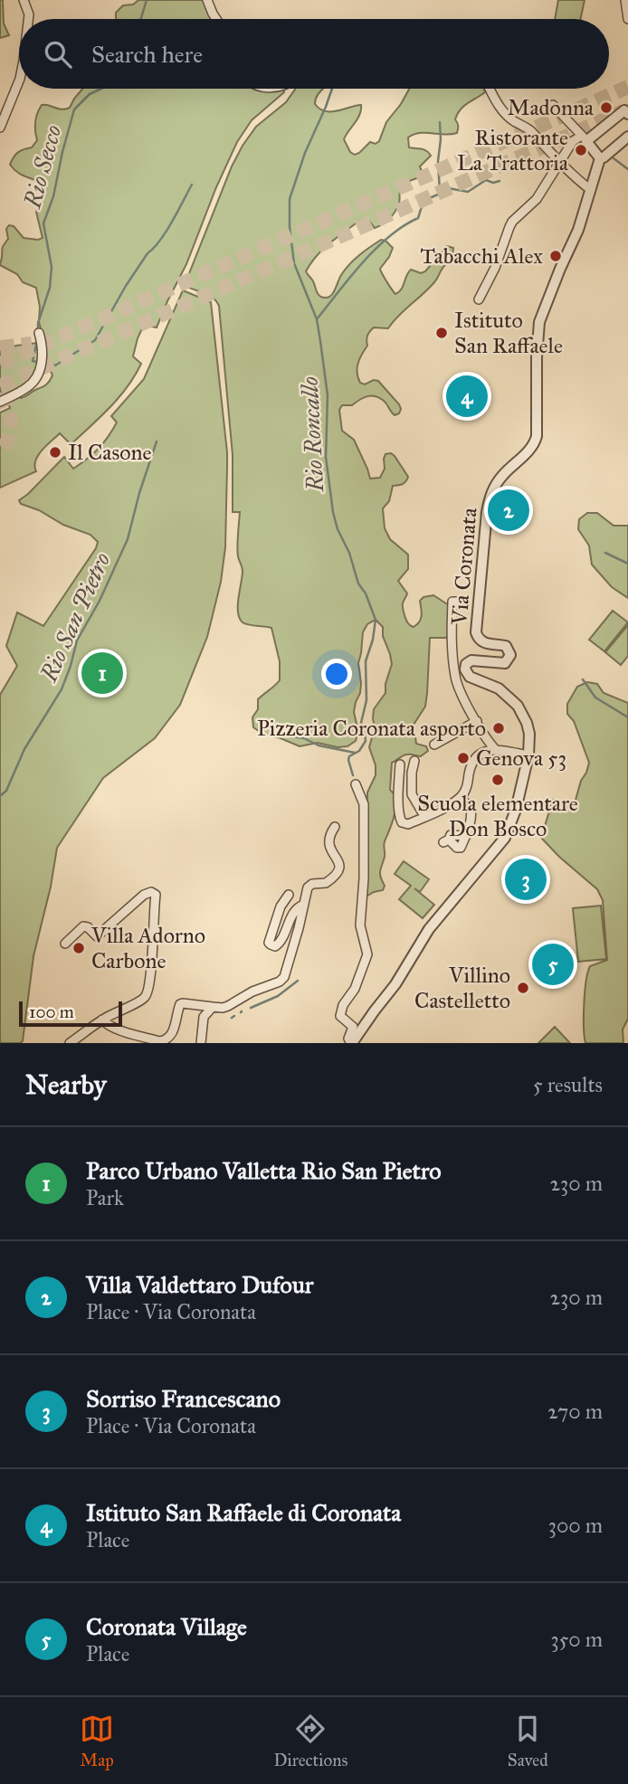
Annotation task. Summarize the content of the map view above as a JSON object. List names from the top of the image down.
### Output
{
  "streets": {
    "street": ["Via Coronata"]
  },
  "water": ["Rio Secco", "Rio Roncallo", "Rio San Pietro"],
  "places": [
    "Madonna",
    "Ristorante La Trattoria",
    "Tabacchi Alex",
    "Istituto San Raffaele",
    "Il Casone",
    "Pizzeria Coronata asporto",
    "Genova 53",
    "Scuola elementare Don Bosco",
    "Villa Adorno Carbone",
    "Villino Castelletto"
  ],
  "scale_bar": "100 m",
  "page": {
    "search": "Search here",
    "pins": [
      "4",
      "2",
      "1",
      "3",
      "5"
    ],
    "scale": "100 m",
    "heading": ["Nearby", "5 results"],
    "list": [
      {
        "mark": "1",
        "name": "Parco Urbano Valletta Rio San Pietro",
        "note": "Park",
        "value": "230 m"
      },
      {
        "mark": "2",
        "name": "Villa Valdettaro Dufour",
        "note": "Place · Via Coronata",
        "value": "230 m"
      },
      {
        "mark": "3",
        "name": "Sorriso Francescano",
        "note": "Place · Via Coronata",
        "value": "270 m"
      },
      {
        "mark": "4",
        "name": "Istituto San Raffaele di Coronata",
        "note": "Place",
        "value": "300 m"
      },
      {
        "mark": "5",
        "name": "Coronata Village",
        "note": "Place",
        "value": "350 m"
      }
    ],
    "nav": ["Map", "Directions", "Saved"]
  }
}
